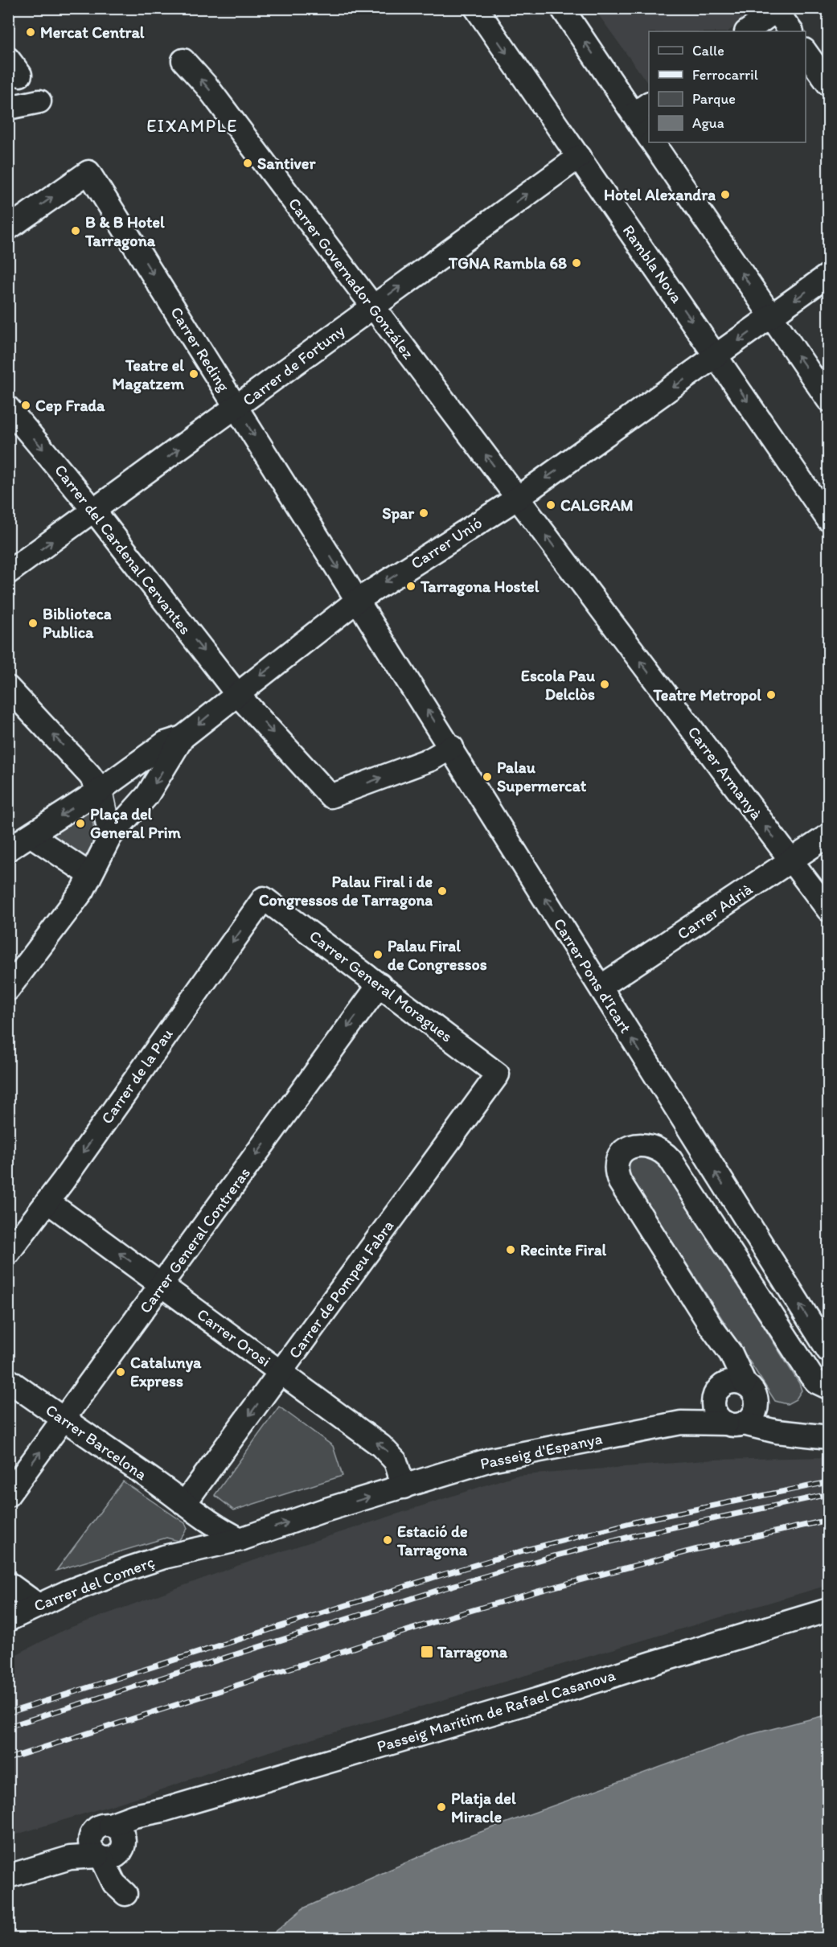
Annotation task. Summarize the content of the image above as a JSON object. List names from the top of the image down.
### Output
{
  "streets": {
    "street": [
      "Rambla Nova",
      "Carrer Governador González",
      "Carrer Reding",
      "Carrer de Fortuny",
      "Carrer Unió",
      "Carrer del Cardenal Cervantes",
      "Carrer Armanyà",
      "Carrer Adrià",
      "Carrer Pons d'Icart",
      "Carrer General Moragues",
      "Carrer de la Pau",
      "Carrer General Contreras",
      "Carrer de Pompeu Fabra",
      "Carrer Orosi",
      "Carrer Barcelona",
      "Passeig d'Espanya",
      "Carrer del Comerç",
      "Passeig Marítim de Rafael Casanova"
    ]
  },
  "crossings": [
    ["Rambla Nova", "Carrer de Fortuny"],
    ["Rambla Nova", "Carrer Unió"],
    ["Carrer Governador González", "Carrer de Fortuny"],
    ["Carrer Governador González", "Carrer Unió"],
    ["Carrer Governador González", "Carrer Armanyà"],
    ["Carrer Reding", "Carrer de Fortuny"],
    ["Carrer Reding", "Carrer Unió"],
    ["Carrer Reding", "Carrer Pons d'Icart"],
    ["Carrer de Fortuny", "Carrer del Cardenal Cervantes"],
    ["Carrer Unió", "Carrer del Cardenal Cervantes"],
    ["Carrer Unió", "Carrer Armanyà"],
    ["Carrer Unió", "Carrer Pons d'Icart"],
    ["Carrer del Cardenal Cervantes", "Carrer Pons d'Icart"],
    ["Carrer Armanyà", "Carrer Adrià"],
    ["Carrer Adrià", "Carrer Pons d'Icart"],
    ["Carrer General Moragues", "Carrer de la Pau"],
    ["Carrer General Moragues", "Carrer General Contreras"],
    ["Carrer General Moragues", "Carrer de Pompeu Fabra"],
    ["Carrer de la Pau", "Carrer Orosi"],
    ["Carrer General Contreras", "Carrer Orosi"],
    ["Carrer General Contreras", "Carrer Barcelona"],
    ["Carrer de Pompeu Fabra", "Carrer Orosi"],
    ["Carrer de Pompeu Fabra", "Carrer Barcelona"],
    ["Carrer Orosi", "Passeig d'Espanya"],
    ["Carrer Orosi", "Carrer del Comerç"],
    ["Passeig d'Espanya", "Carrer del Comerç"]
  ],
  "one_way": [
    "Carrer Governador González",
    "Carrer Reding",
    "Carrer de Fortuny",
    "Carrer Unió",
    "Carrer del Cardenal Cervantes",
    "Carrer Armanyà",
    "Carrer Pons d'Icart",
    "Carrer de la Pau",
    "Carrer Orosi",
    "Carrer del Comerç"
  ],
  "districts": ["EIXAMPLE"],
  "places": {
    "other": [
      "Mercat Central",
      "Santiver",
      "Hotel Alexandra",
      "B & B Hotel Tarragona",
      "TGNA Rambla 68",
      "Teatre el Magatzem",
      "Cep Frada",
      "CALGRAM",
      "Spar",
      "Tarragona Hostel",
      "Biblioteca Publica",
      "Escola Pau Delclòs",
      "Teatre Metropol",
      "Palau Supermercat",
      "Plaça del General Prim",
      "Palau Firal i de Congressos de Tarragona",
      "Palau Firal de Congressos",
      "Recinte Firal",
      "Catalunya Express",
      "Estació de Tarragona",
      "Platja del Miracle"
    ],
    "transit": ["Tarragona"]
  },
  "legend": [
    "Calle",
    "Ferrocarril",
    "Parque",
    "Agua"
  ]
}
